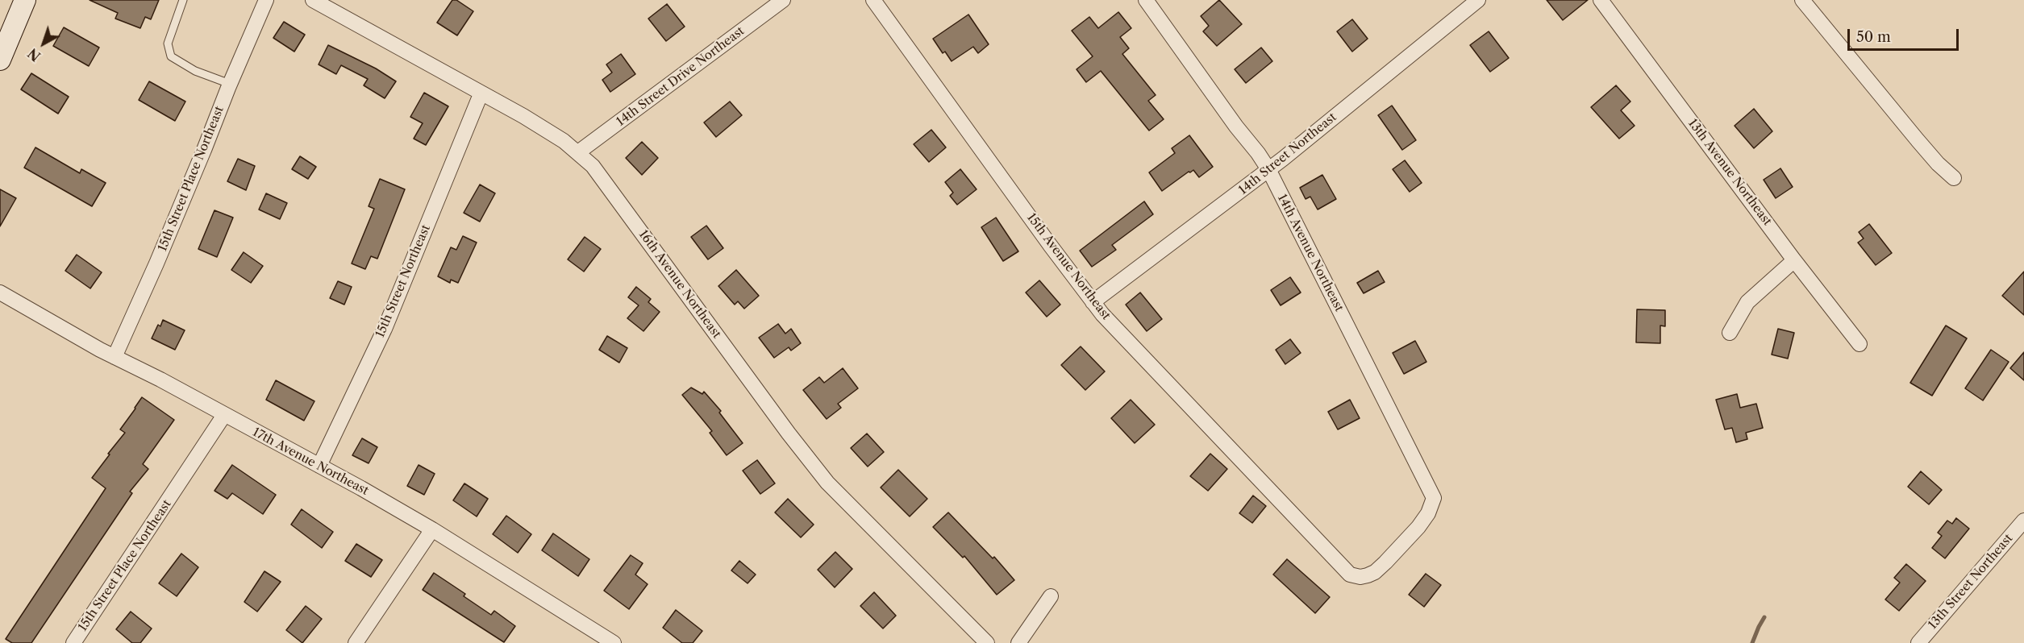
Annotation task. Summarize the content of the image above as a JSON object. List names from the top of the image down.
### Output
{
  "streets": {
    "street": [
      "14th Street Drive Northeast",
      "14th Street Northeast",
      "13th Avenue Northeast",
      "15th Street Place Northeast",
      "14th Avenue Northeast",
      "15th Avenue Northeast",
      "15th Street Northeast",
      "16th Avenue Northeast",
      "17th Avenue Northeast",
      "13th Street Northeast"
    ]
  },
  "crossings": [
    ["14th Street Drive Northeast", "16th Avenue Northeast"],
    ["14th Street Northeast", "14th Avenue Northeast"],
    ["14th Street Northeast", "15th Avenue Northeast"],
    ["15th Street Place Northeast", "17th Avenue Northeast"],
    ["14th Avenue Northeast", "15th Avenue Northeast"],
    ["15th Street Northeast", "16th Avenue Northeast"],
    ["15th Street Northeast", "17th Avenue Northeast"]
  ],
  "scale_bar": "50 m",
  "north": "bottom left"
}
